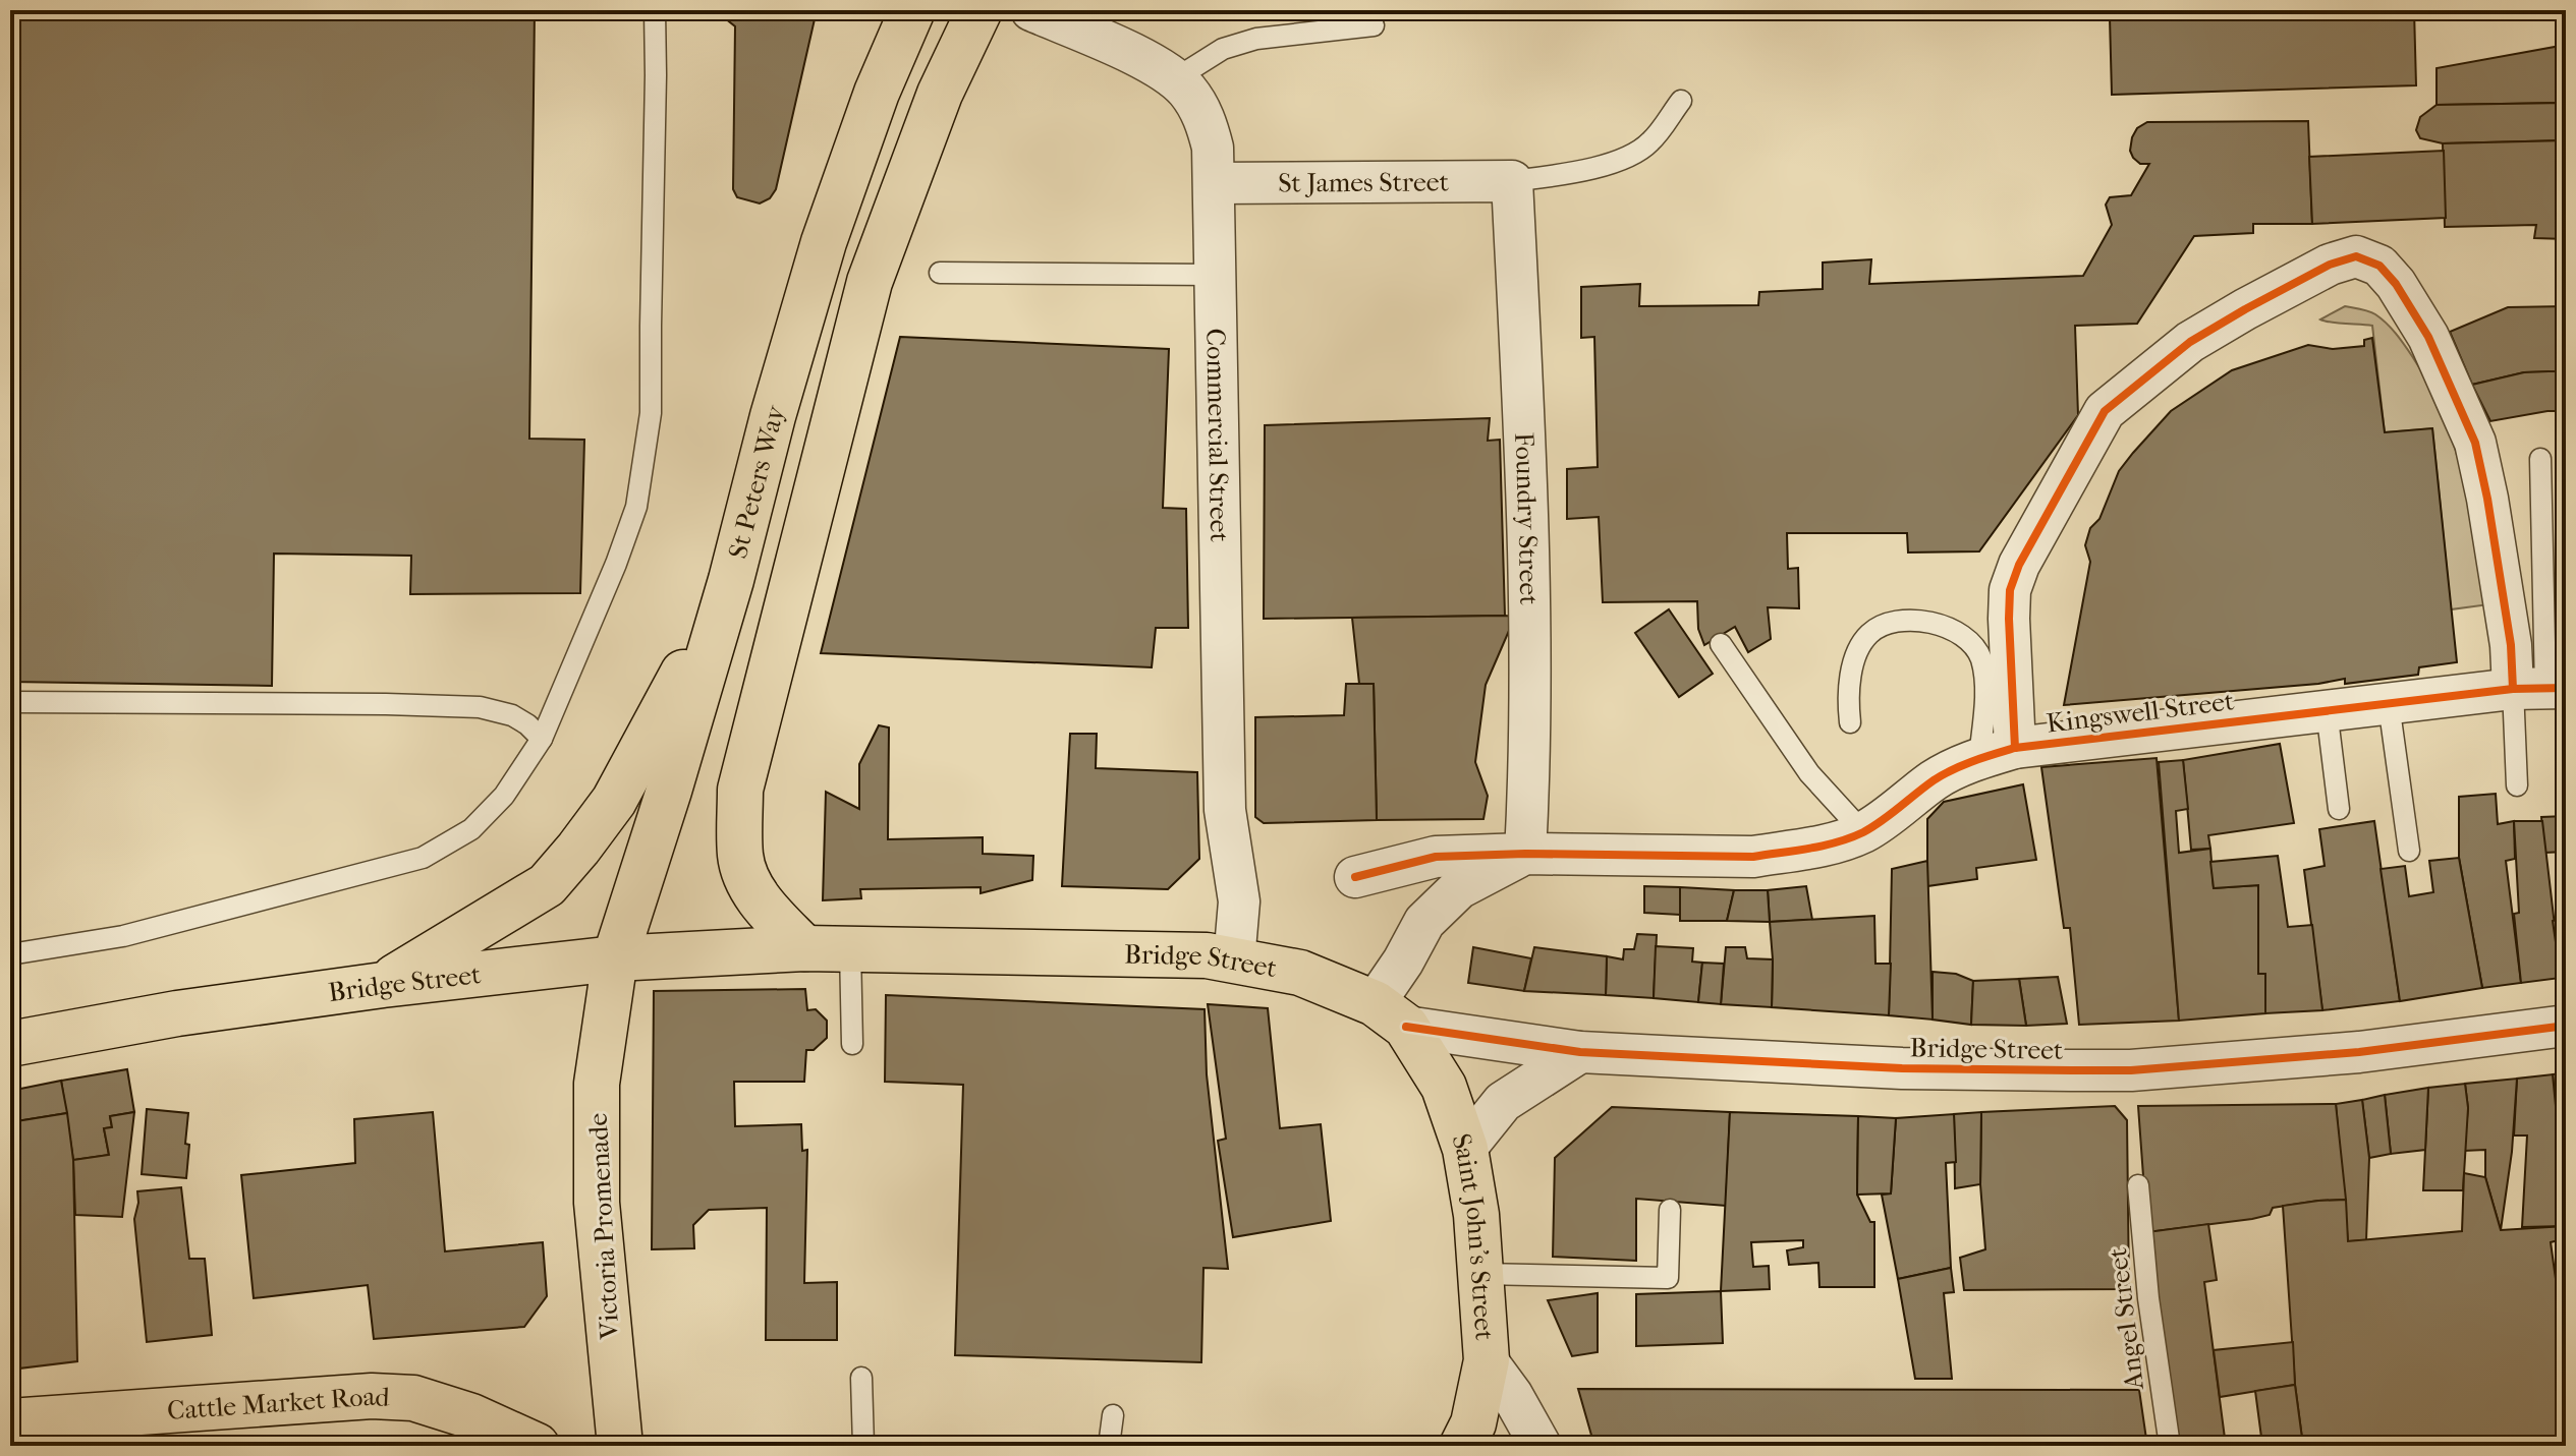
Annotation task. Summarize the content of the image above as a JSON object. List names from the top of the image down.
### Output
{
  "streets": {
    "highway": [
      "St Peters Way",
      "Bridge Street",
      "Victoria Promenade",
      "Saint John's Street",
      "Cattle Market Road"
    ],
    "street": [
      "St James Street",
      "Commercial Street",
      "Foundry Street",
      "Kingswell Street"
    ],
    "lane": ["Angel Street"]
  },
  "crossings": [
    ["St James Street", "Commercial Street"],
    ["St James Street", "Foundry Street"],
    ["Commercial Street", "Bridge Street"],
    ["St Peters Way", "Bridge Street"],
    ["St Peters Way", "Victoria Promenade"],
    ["Foundry Street", "Kingswell Street"],
    ["Kingswell Street", "Bridge Street"],
    ["Kingswell Street", "Saint John's Street"],
    ["Bridge Street", "Victoria Promenade"],
    ["Bridge Street", "Saint John's Street"]
  ]
}
